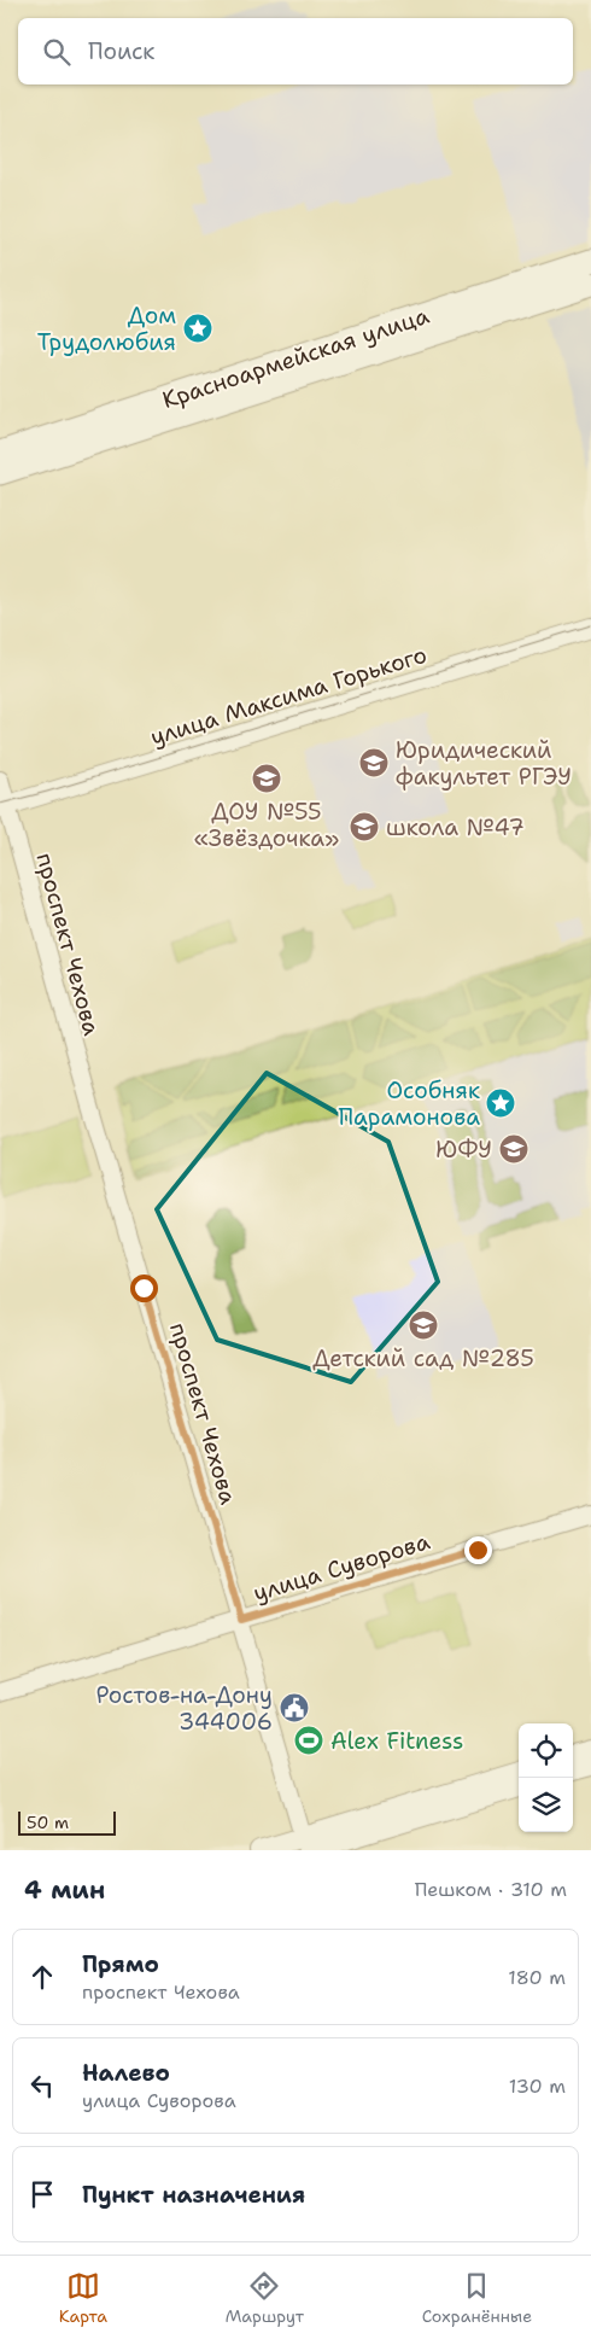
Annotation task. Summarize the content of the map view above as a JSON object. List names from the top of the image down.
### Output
{
  "streets": {
    "main road": ["Красноармейская улица", "улица Максима Горького"],
    "street": ["проспект Чехова", "улица Суворова"]
  },
  "crossings": [
    ["улица Максима Горького", "проспект Чехова"],
    ["проспект Чехова", "улица Суворова"]
  ],
  "places": {
    "place": ["Дом Трудолюбия", "Особняк Парамонова"],
    "school or university": [
      "Юридический факультет РГЭУ",
      "ДОУ №55 «Звёздочка»",
      "школа №47",
      "ЮФУ",
      "Детский сад №285"
    ],
    "public building": ["Ростов-на-Дону 344006"],
    "sports": ["Alex Fitness"]
  },
  "scale_bar": "50 m",
  "page": {
    "search": "Поиск",
    "scale": "50 m",
    "heading": ["4 мин", "Пешком · 310 m"],
    "list": [
      ["Прямо", "проспект Чехова", "180 m"],
      ["Налево", "улица Суворова", "130 m"],
      "Пункт назначения"
    ],
    "nav": ["Карта", "Маршрут", "Сохранённые"]
  }
}
